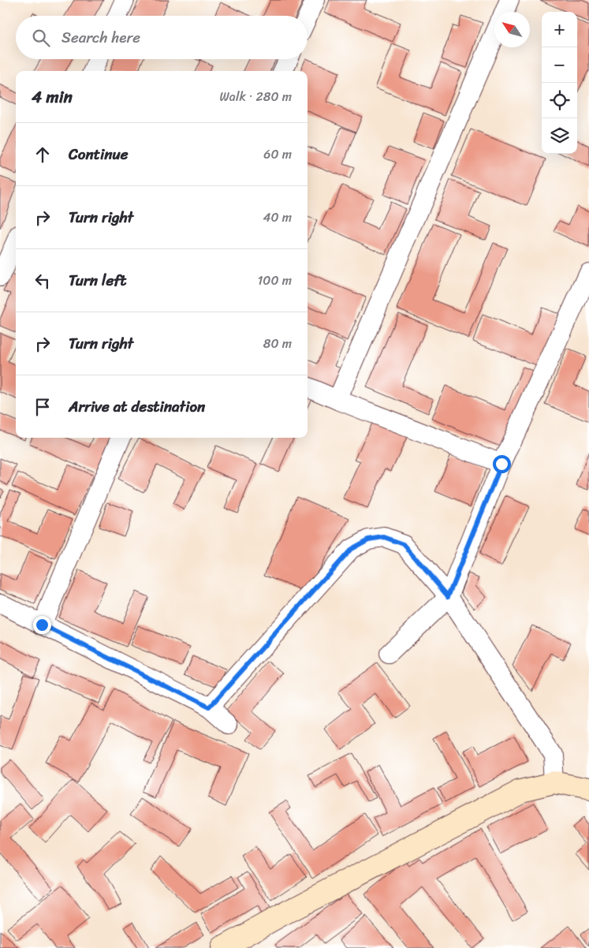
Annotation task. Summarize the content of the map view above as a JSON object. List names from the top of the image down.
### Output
{
  "north": "top left",
  "page": {
    "map_buttons": ["+", "−"],
    "search": "Search here",
    "heading": ["4 min", "Walk · 280 m"],
    "list": [
      ["Continue", "60 m"],
      ["Turn right", "40 m"],
      ["Turn left", "100 m"],
      ["Turn right", "80 m"],
      "Arrive at destination"
    ]
  }
}
